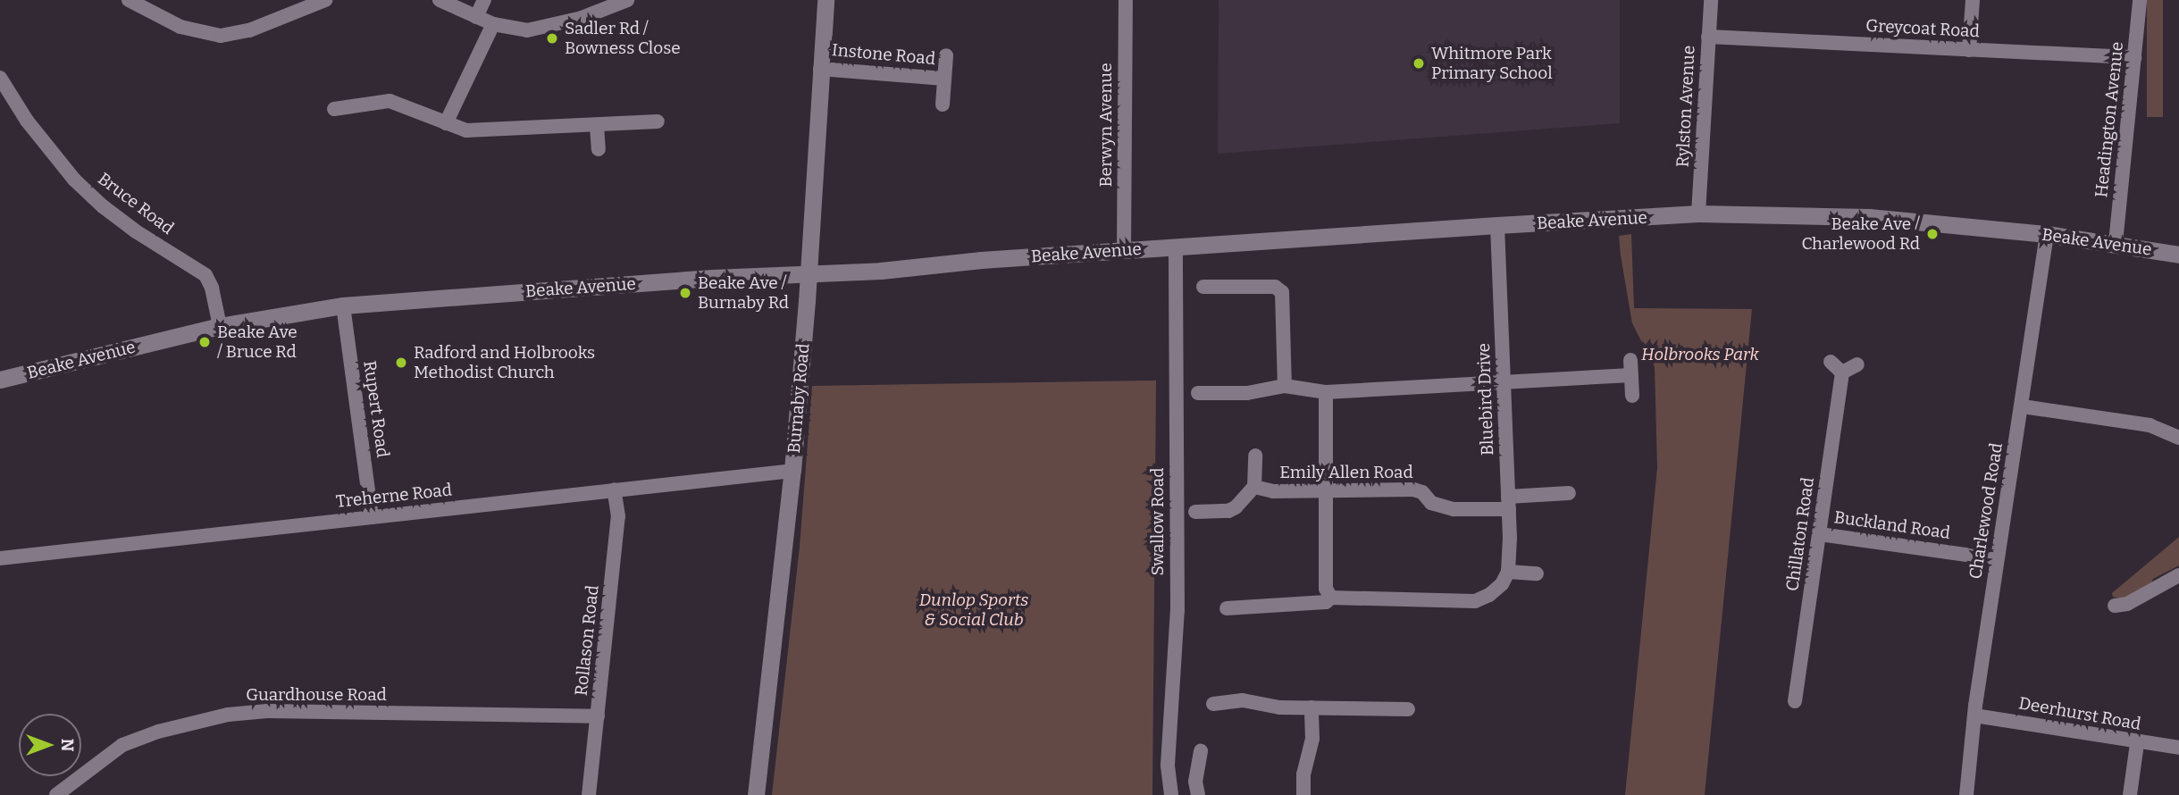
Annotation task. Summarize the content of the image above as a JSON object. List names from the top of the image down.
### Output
{
  "streets": {
    "street": [
      "Greycoat Road",
      "Instone Road",
      "Rylston Avenue",
      "Headington Avenue",
      "Berwyn Avenue",
      "Bruce Road",
      "Beake Avenue",
      "Burnaby Road",
      "Bluebird Drive",
      "Rupert Road",
      "Emily Allen Road",
      "Treherne Road",
      "Charlewood Road",
      "Swallow Road",
      "Buckland Road",
      "Chillaton Road",
      "Rollason Road",
      "Guardhouse Road",
      "Deerhurst Road"
    ]
  },
  "crossings": [
    ["Greycoat Road", "Rylston Avenue"],
    ["Greycoat Road", "Headington Avenue"],
    ["Instone Road", "Burnaby Road"],
    ["Rylston Avenue", "Beake Avenue"],
    ["Headington Avenue", "Beake Avenue"],
    ["Berwyn Avenue", "Beake Avenue"],
    ["Bruce Road", "Beake Avenue"],
    ["Beake Avenue", "Burnaby Road"],
    ["Beake Avenue", "Bluebird Drive"],
    ["Beake Avenue", "Rupert Road"],
    ["Beake Avenue", "Charlewood Road"],
    ["Beake Avenue", "Swallow Road"],
    ["Burnaby Road", "Treherne Road"],
    ["Bluebird Drive", "Emily Allen Road"],
    ["Rupert Road", "Treherne Road"],
    ["Treherne Road", "Rollason Road"],
    ["Charlewood Road", "Buckland Road"],
    ["Charlewood Road", "Deerhurst Road"],
    ["Buckland Road", "Chillaton Road"],
    ["Rollason Road", "Guardhouse Road"]
  ],
  "parks": ["Holbrooks Park", "Dunlop Sports & Social Club"],
  "places": [
    "Sadler Rd / Bowness Close",
    "Whitmore Park Primary School",
    "Beake Ave / Charlewood Rd",
    "Beake Ave / Burnaby Rd",
    "Beake Ave / Bruce Rd",
    "Radford and Holbrooks Methodist Church"
  ],
  "north": "right"
}
